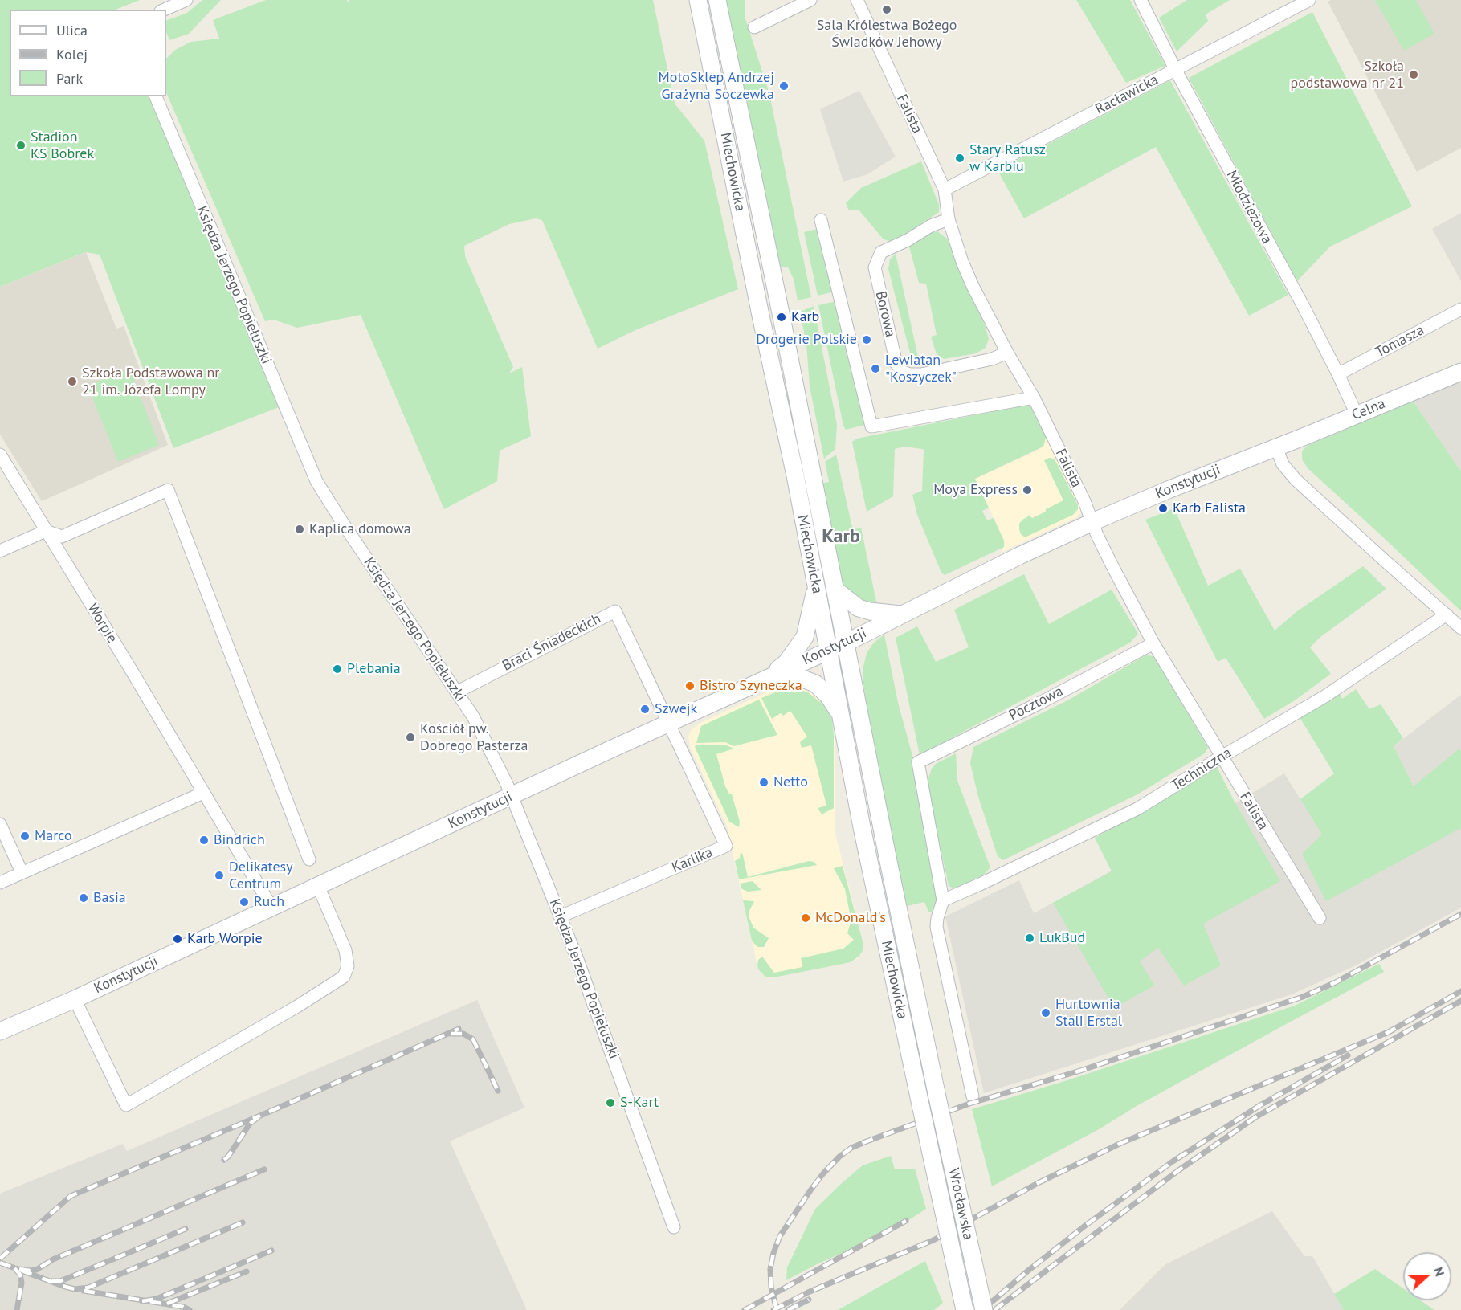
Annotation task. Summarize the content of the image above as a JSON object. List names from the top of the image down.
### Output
{
  "streets": {
    "main road": [
      "Miechowicka",
      "Celna",
      "Konstytucji",
      "Wrocławska"
    ],
    "street": [
      "Racławicka",
      "Falista",
      "Młodzieżowa",
      "Księdza Jerzego Popiełuszki",
      "Borowa",
      "Tomasza",
      "Worpie",
      "Braci Śniadeckich",
      "Pocztowa",
      "Techniczna",
      "Karlika"
    ]
  },
  "crossings": [
    ["Racławicka", "Falista"],
    ["Racławicka", "Młodzieżowa"],
    ["Falista", "Borowa"],
    ["Falista", "Konstytucji"],
    ["Falista", "Pocztowa"],
    ["Falista", "Techniczna"],
    ["Miechowicka", "Konstytucji"],
    ["Miechowicka", "Wrocławska"],
    ["Młodzieżowa", "Tomasza"],
    ["Młodzieżowa", "Celna"],
    ["Księdza Jerzego Popiełuszki", "Konstytucji"],
    ["Księdza Jerzego Popiełuszki", "Braci Śniadeckich"],
    ["Księdza Jerzego Popiełuszki", "Karlika"],
    ["Celna", "Konstytucji"],
    ["Konstytucji", "Worpie"],
    ["Konstytucji", "Braci Śniadeckich"],
    ["Konstytucji", "Karlika"],
    ["Braci Śniadeckich", "Karlika"],
    ["Pocztowa", "Techniczna"]
  ],
  "districts": ["Karb"],
  "places": [
    "Sala Królestwa Bożego Świadków Jehowy",
    "Szkoła podstawowa nr 21",
    "MotoSklep Andrzej Grażyna Soczewka",
    "Stadion KS Bobrek",
    "Stary Ratusz w Karbiu",
    "Karb",
    "Drogerie Polskie",
    "Lewiatan \"Koszyczek\"",
    "Szkoła Podstawowa nr 21 im. Józefa Lompy",
    "Moya Express",
    "Karb Falista",
    "Kaplica domowa",
    "Plebania",
    "Bistro Szyneczka",
    "Szwejk",
    "Kościół pw. Dobrego Pasterza",
    "Netto",
    "Marco",
    "Bindrich",
    "Delikatesy Centrum",
    "Basia",
    "Ruch",
    "McDonald's",
    "LukBud",
    "Karb Worpie",
    "Hurtownia Stali Erstal",
    "S-Kart"
  ],
  "legend": ["Ulica", "Kolej", "Park"],
  "north": "right"
}
